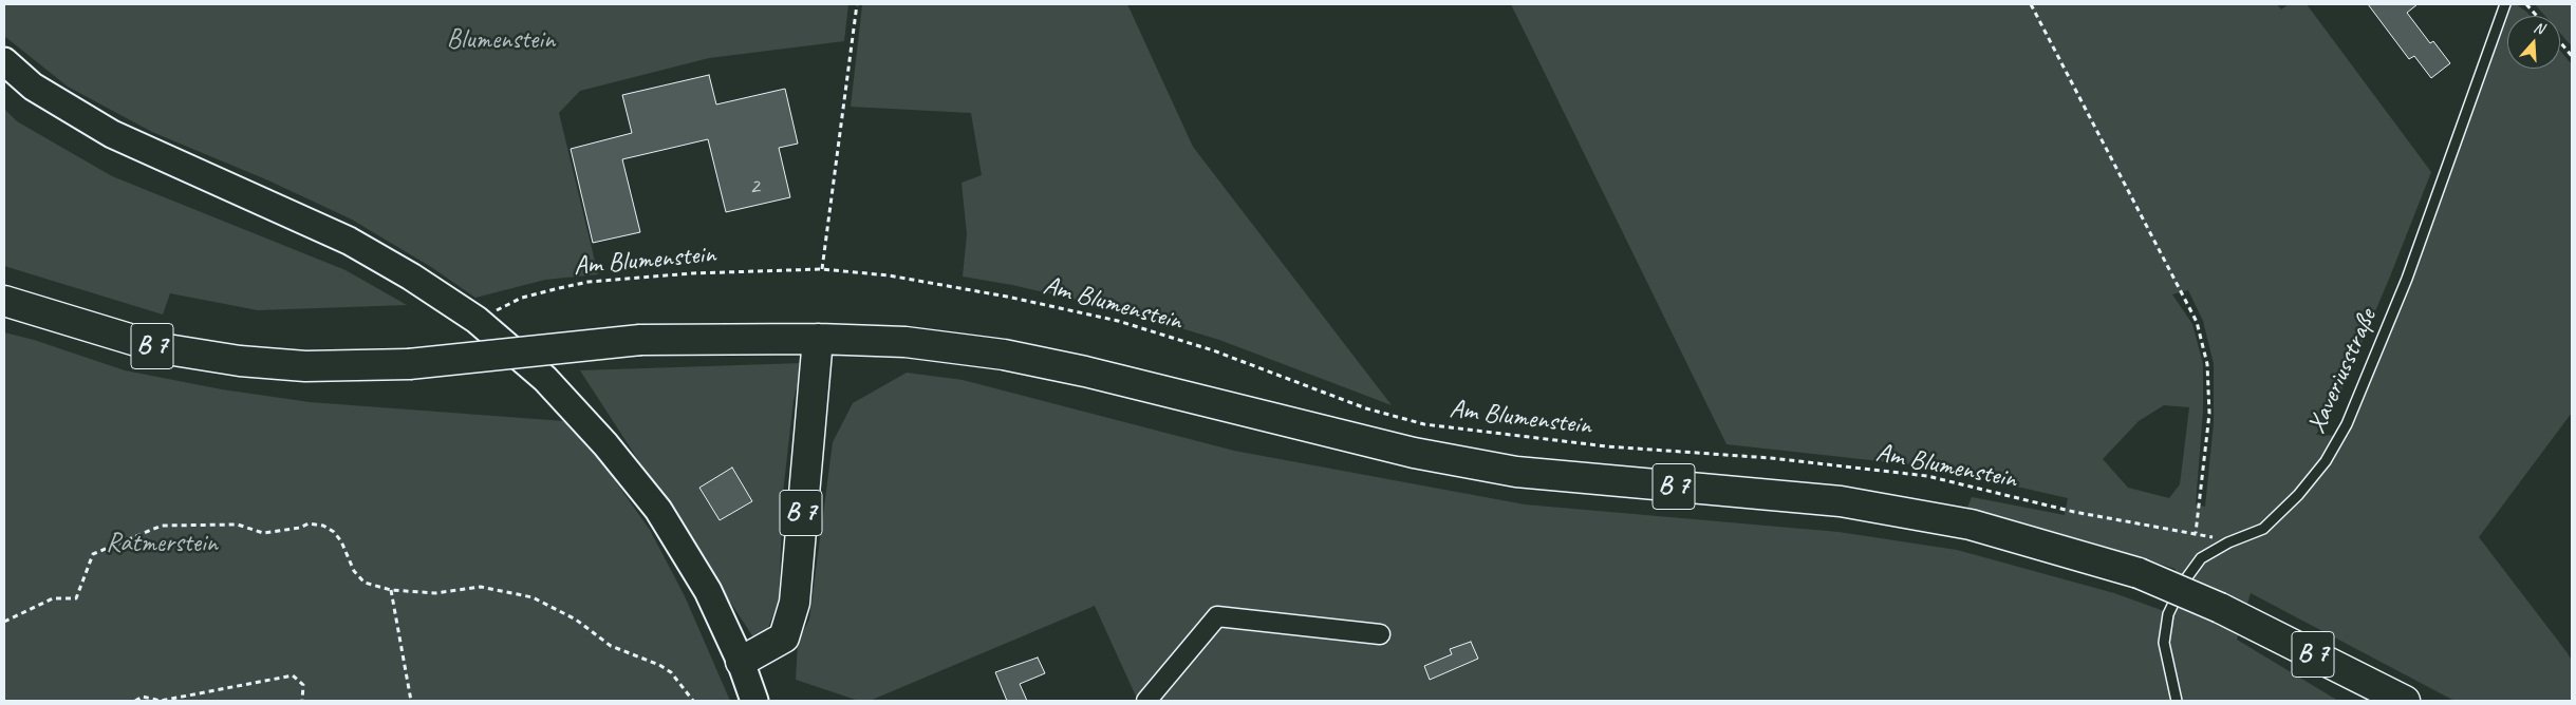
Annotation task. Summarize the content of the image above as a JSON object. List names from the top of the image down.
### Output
{
  "streets": {
    "main road": ["B 7"],
    "lane": ["Xaveriusstraße"],
    "path": ["Am Blumenstein"]
  },
  "crossings": [
    ["Am Blumenstein", "Xaveriusstraße"]
  ],
  "parks": ["Blumenstein", "Ratmerstein"],
  "house_numbers": ["2"],
  "north": "top"
}
